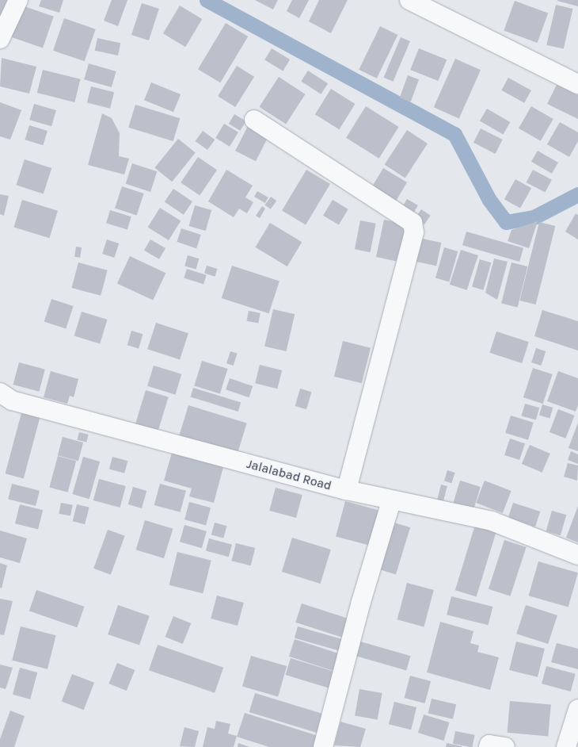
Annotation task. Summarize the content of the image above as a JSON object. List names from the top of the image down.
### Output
{
  "streets": {
    "street": ["Jalalabad Road"]
  }
}
